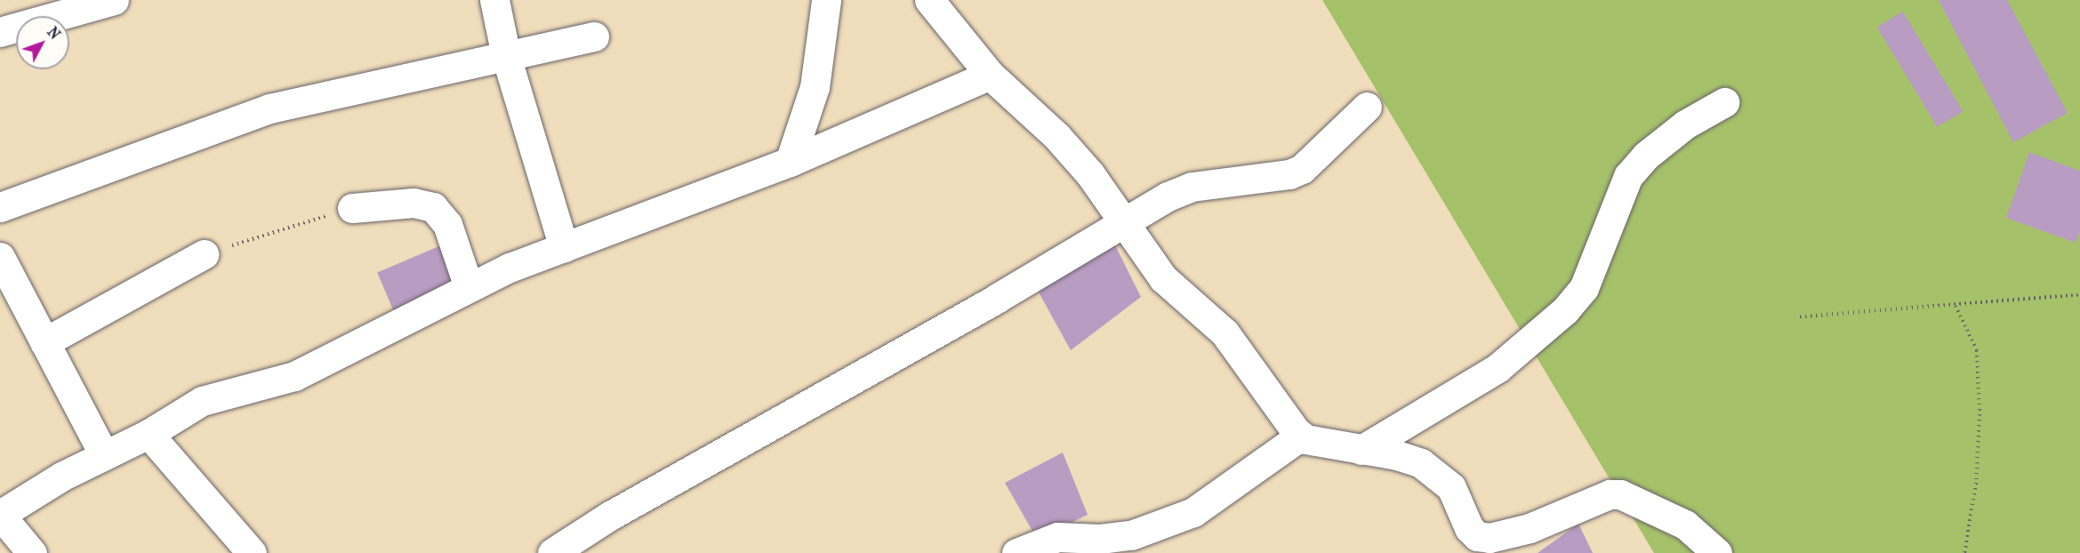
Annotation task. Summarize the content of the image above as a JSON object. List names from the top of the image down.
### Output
{
  "north": "top right"
}
